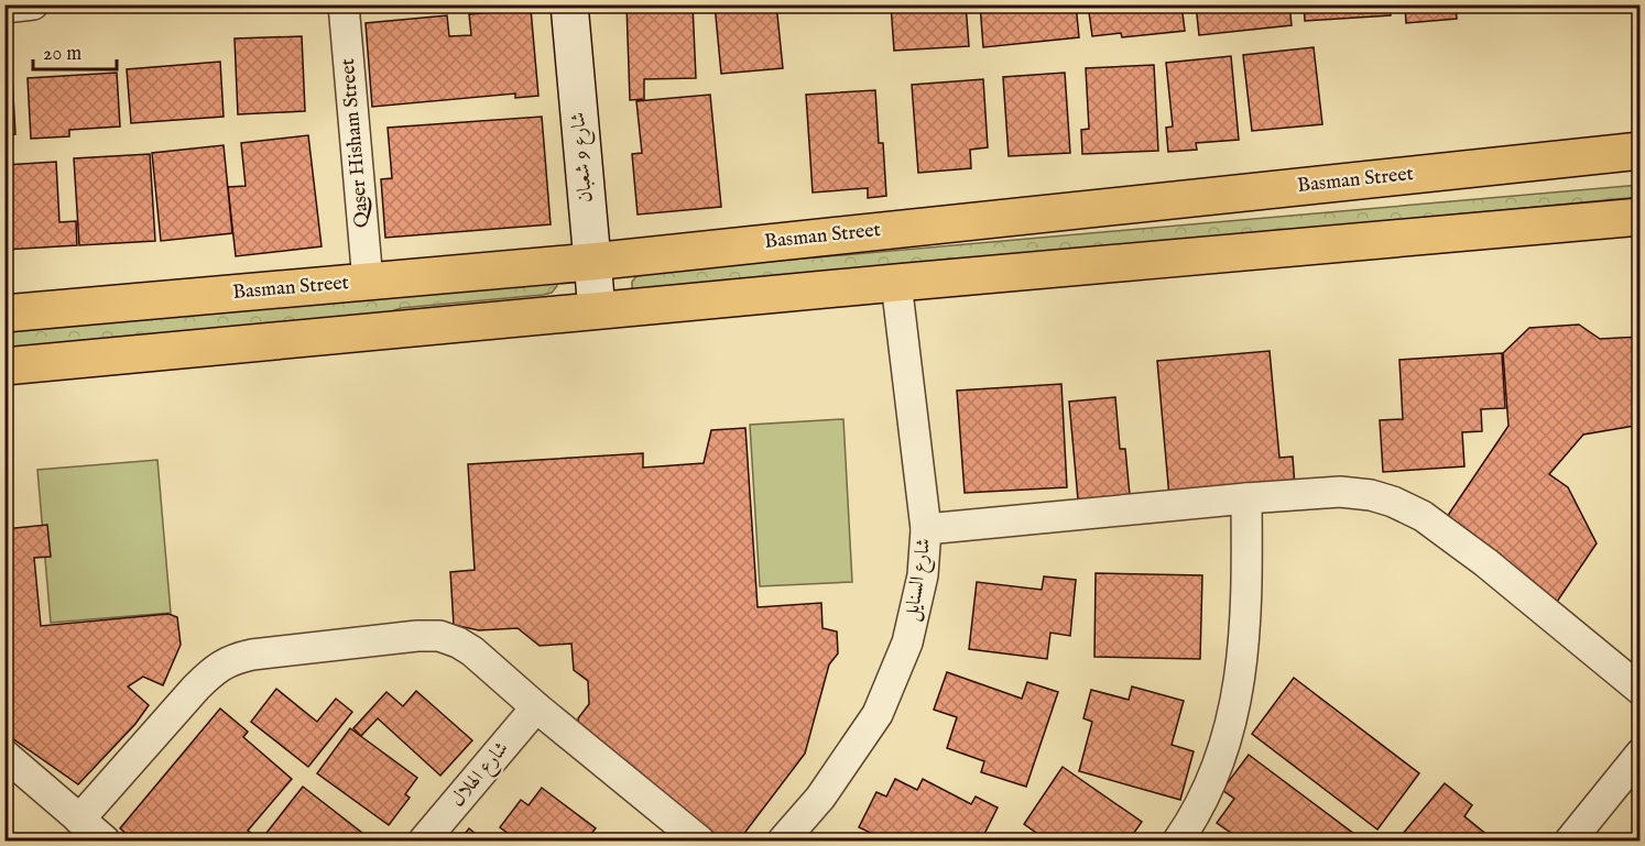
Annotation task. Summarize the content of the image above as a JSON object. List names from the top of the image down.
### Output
{
  "streets": {
    "main road": ["Basman Street"],
    "street": [
      "Qaser Hisham Street",
      "شارع 9 شعبان",
      "شارع السنايل",
      "شارع الهلال"
    ]
  },
  "crossings": [
    ["Qaser Hisham Street", "Basman Street"],
    ["شارع 9 شعبان", "Basman Street"]
  ],
  "scale_bar": "20 m"
}
